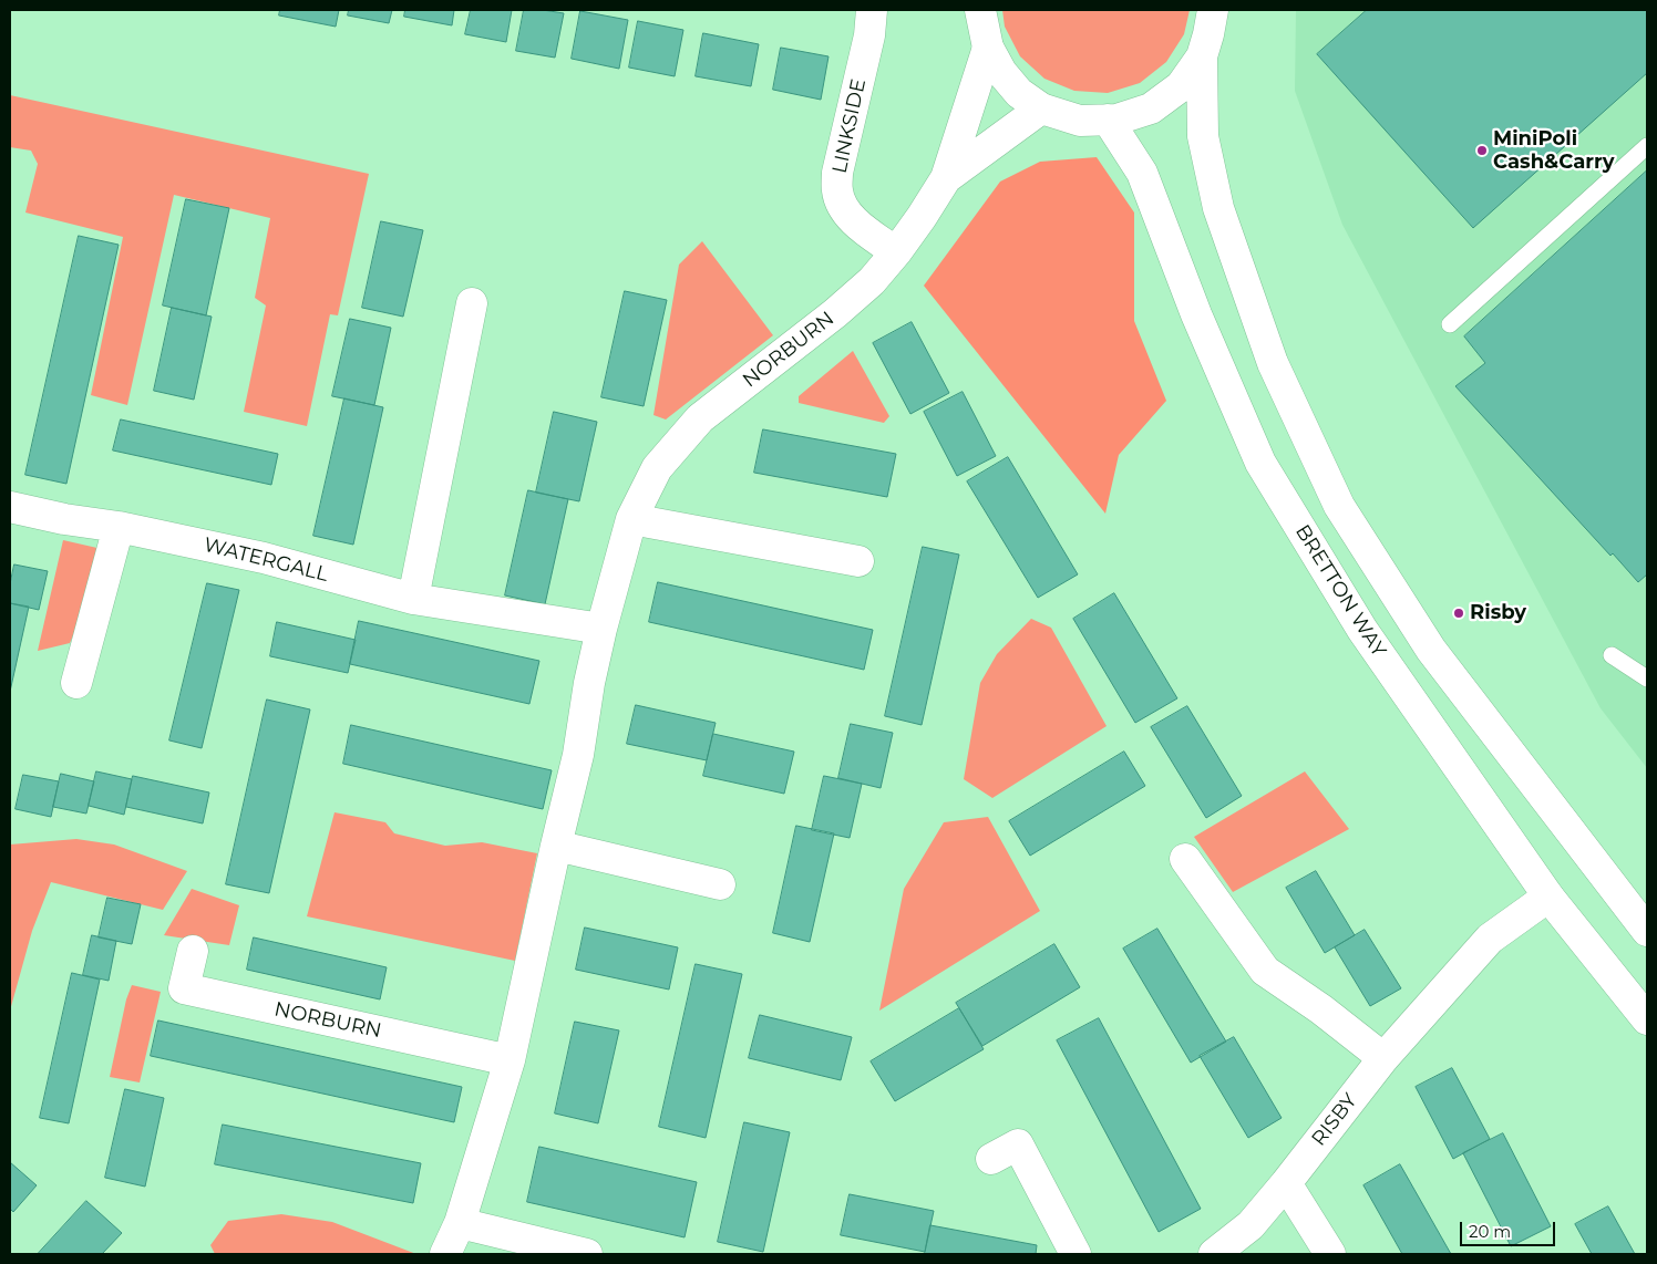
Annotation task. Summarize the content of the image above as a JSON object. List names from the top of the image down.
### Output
{
  "streets": {
    "street": [
      "LINKSIDE",
      "NORBURN",
      "WATERGALL",
      "BRETTON WAY",
      "RISBY"
    ]
  },
  "crossings": [
    ["LINKSIDE", "NORBURN"],
    ["NORBURN", "WATERGALL"],
    ["BRETTON WAY", "RISBY"]
  ],
  "places": ["MiniPoli Cash&Carry", "Risby"],
  "scale_bar": "20 m"
}
